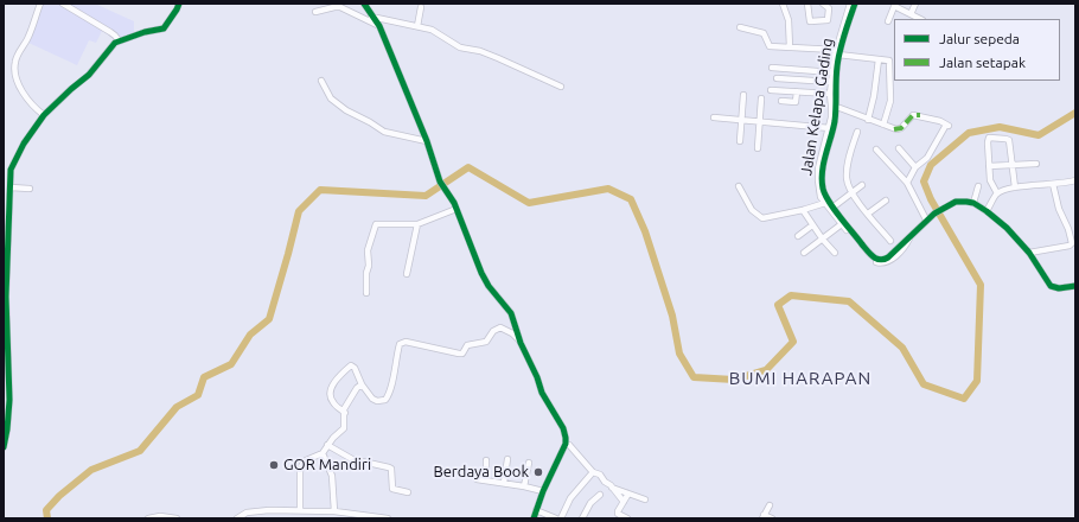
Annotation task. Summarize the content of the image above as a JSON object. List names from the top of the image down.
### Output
{
  "streets": {
    "street": ["Jalan Kelapa Gading"]
  },
  "districts": ["BUMI HARAPAN"],
  "places": ["GOR Mandiri", "Berdaya Book"],
  "legend": ["Jalur sepeda", "Jalan setapak"]
}
